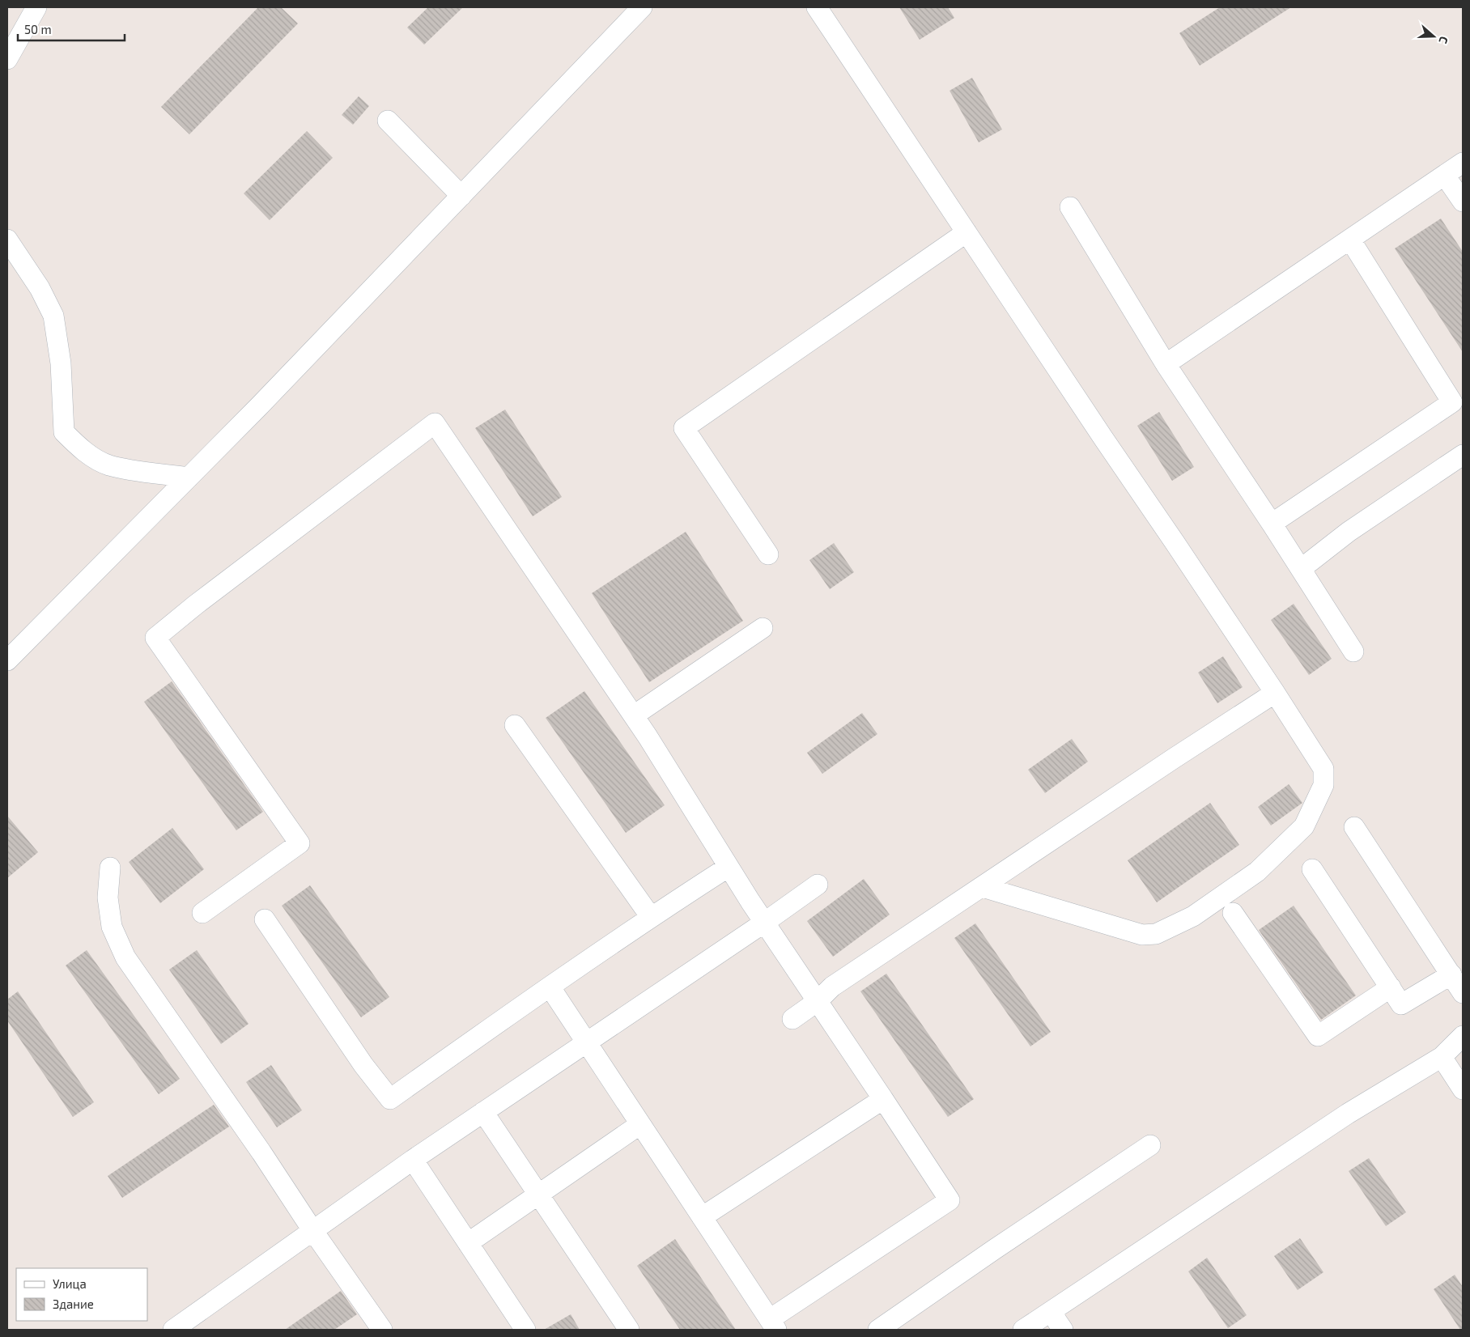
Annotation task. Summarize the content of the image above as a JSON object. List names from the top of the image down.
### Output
{
  "legend": ["Улица", "Здание"],
  "scale_bar": "50 m",
  "north": "right"
}
